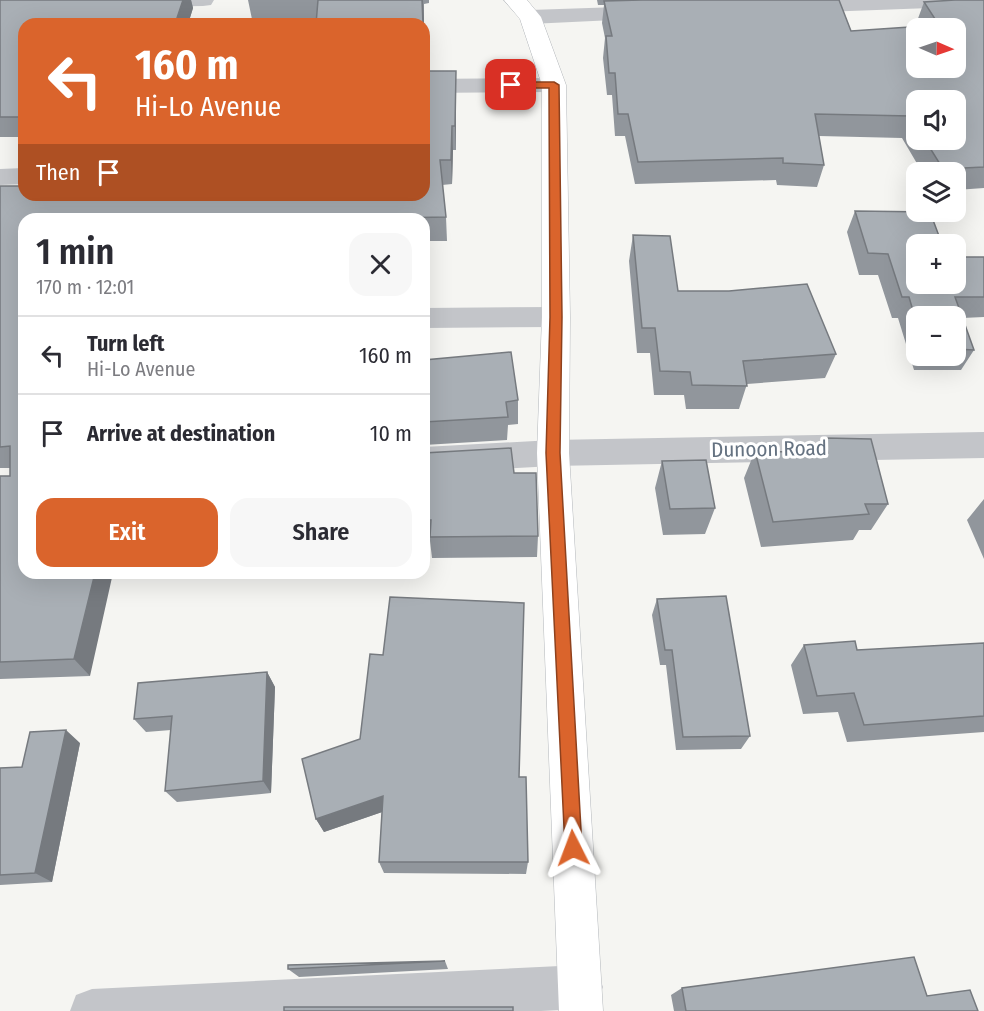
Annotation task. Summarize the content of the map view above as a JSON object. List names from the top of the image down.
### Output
{
  "streets": {
    "street": ["Dunoon Road"]
  },
  "north": "right",
  "page": {
    "map_buttons": ["+", "−"],
    "turn": ["160 m", "Hi-Lo Avenue"],
    "then": "Then",
    "heading": ["1 min", "170 m · 12:01"],
    "list": [
      {
        "name": "Turn left",
        "note": "Hi-Lo Avenue",
        "value": "160 m"
      },
      {
        "name": "Arrive at destination",
        "value": "10 m"
      }
    ],
    "buttons": ["Exit", "Share"]
  }
}
